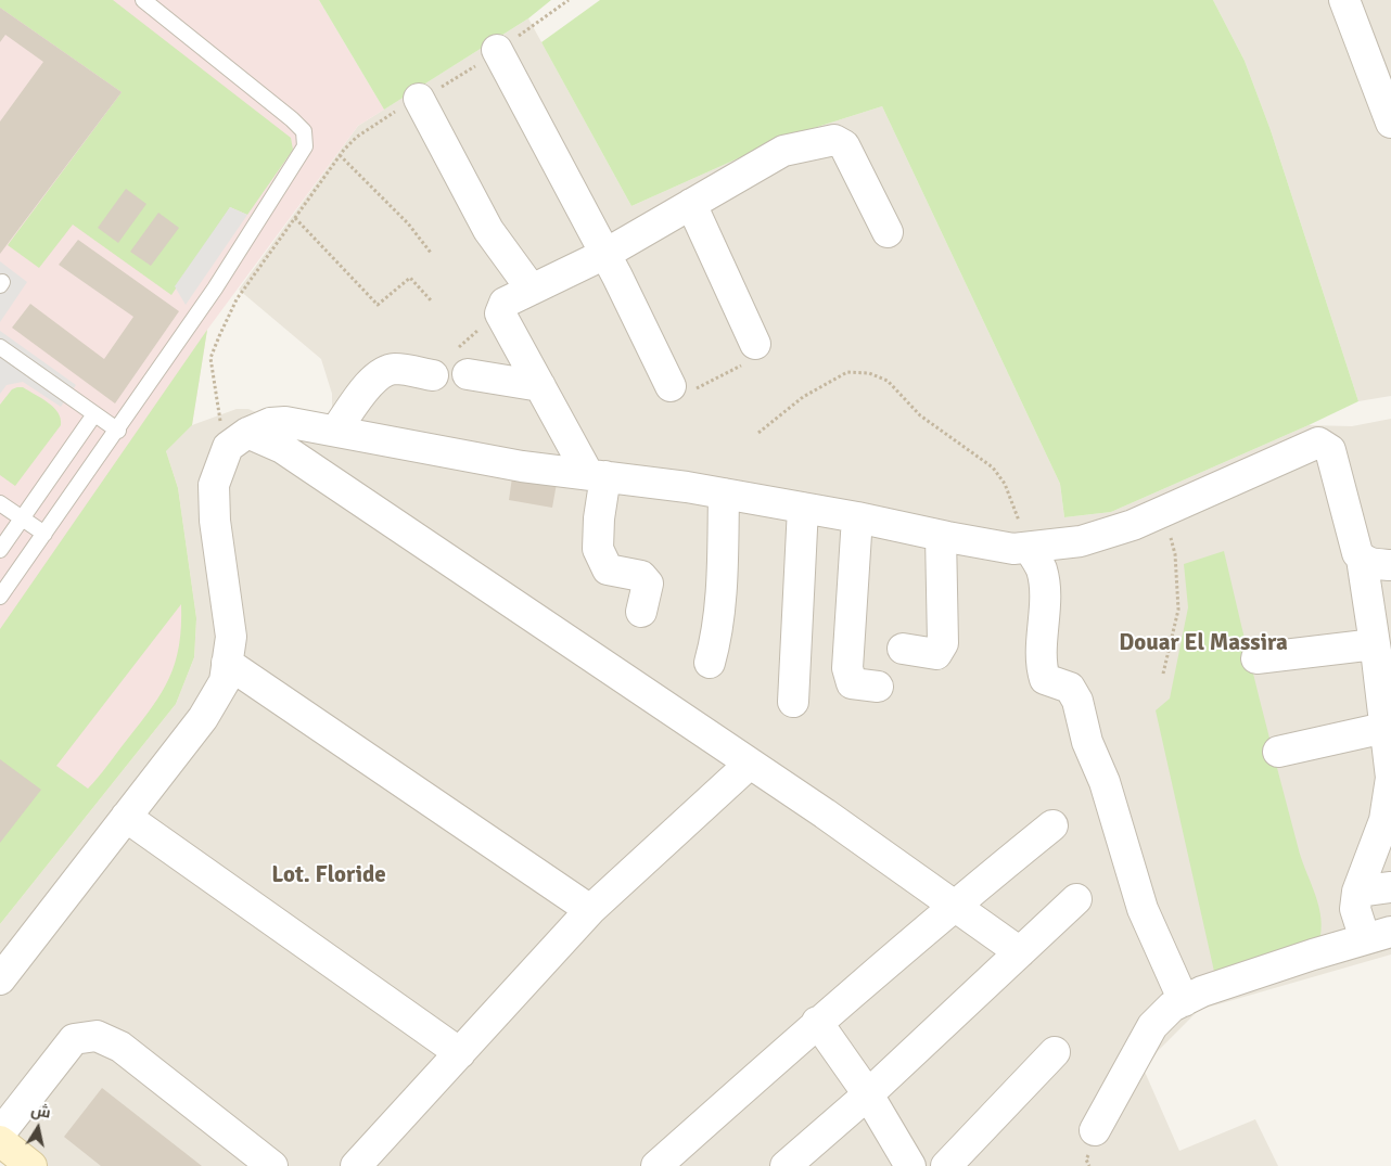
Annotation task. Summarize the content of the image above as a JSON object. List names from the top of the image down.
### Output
{
  "districts": ["Douar El Massira", "Lot. Floride"],
  "north": "top"
}
